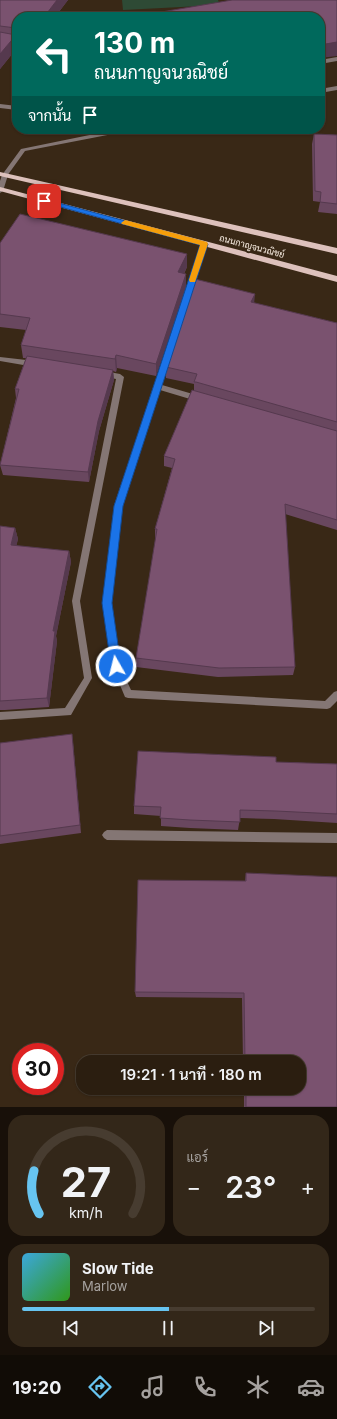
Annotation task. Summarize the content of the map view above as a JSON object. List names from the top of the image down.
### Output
{
  "streets": {
    "main road": ["ถนนกาญจนวณิชย์"]
  },
  "page": {
    "turn": ["130 m", "ถนนกาญจนวณิชย์"],
    "then": "จากนั้น",
    "limit": "30",
    "trip": "19:21 · 1 นาที · 180 m",
    "tile": "แอร์",
    "heat": ["−", "23°", "+"],
    "song": ["Slow Tide", "Marlow"],
    "tabs": "19:20",
    "gauge": ["27", "km/h"]
  }
}
